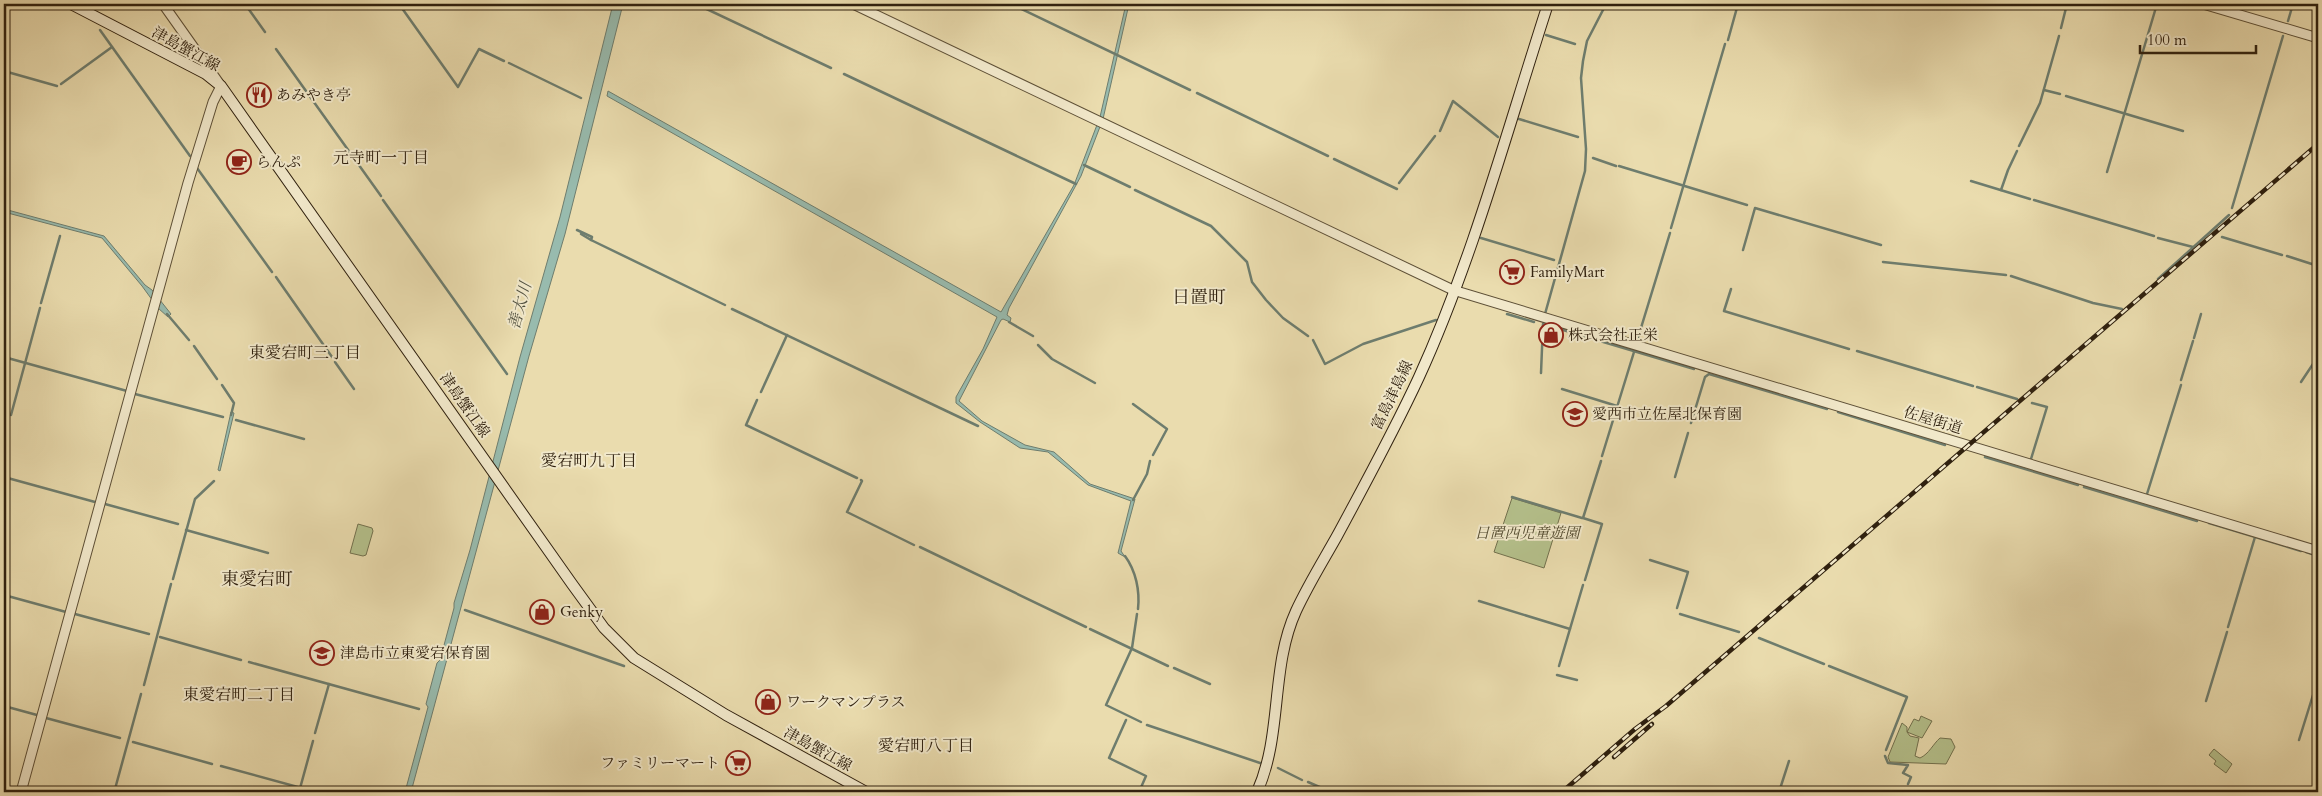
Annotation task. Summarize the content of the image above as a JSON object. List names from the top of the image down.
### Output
{
  "streets": {
    "main road": ["津島蟹江線", "富島津島線"],
    "street": ["佐屋街道"]
  },
  "crossings": [
    ["富島津島線", "佐屋街道"]
  ],
  "districts": [
    "元寺町一丁目",
    "日置町",
    "東愛宕町三丁目",
    "愛宕町九丁目",
    "東愛宕町",
    "東愛宕町二丁目",
    "愛宕町八丁目"
  ],
  "water": ["善太川"],
  "parks": ["日置西児童遊園"],
  "places": {
    "restaurant": ["あみやき亭"],
    "cafe": ["らんぷ"],
    "supermarket": ["FamilyMart", "ファミリーマート"],
    "shop": ["株式会社正栄", "Genky", "ワークマンプラス"],
    "school or university": ["愛西市立佐屋北保育園", "津島市立東愛宕保育園"]
  },
  "scale_bar": "100 m"
}
